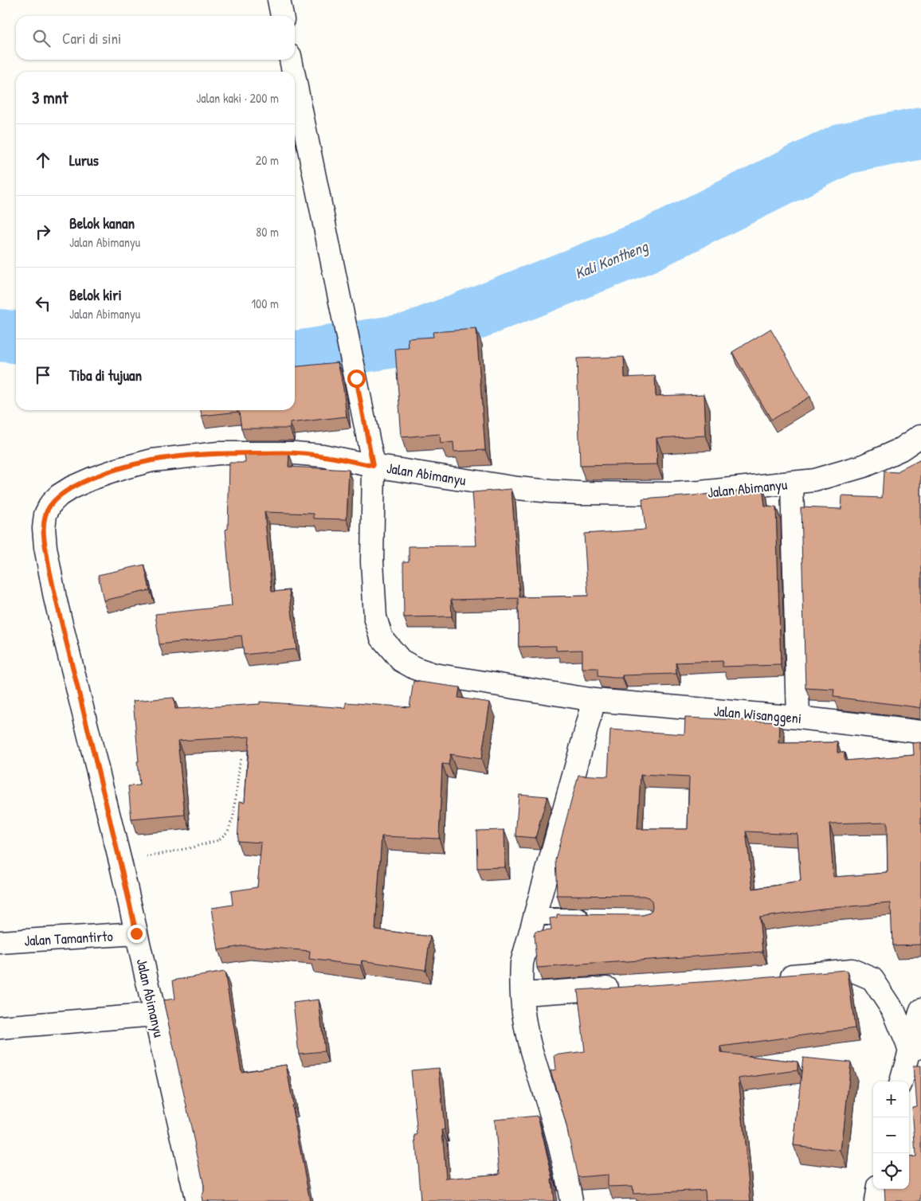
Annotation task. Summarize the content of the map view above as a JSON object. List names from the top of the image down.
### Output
{
  "streets": {
    "street": ["Jalan Abimanyu", "Jalan Wisanggeni", "Jalan Tamantirto"]
  },
  "crossings": [
    ["Jalan Abimanyu", "Jalan Wisanggeni"],
    ["Jalan Abimanyu", "Jalan Tamantirto"]
  ],
  "water": ["Kali Kontheng"],
  "page": {
    "search": "Cari di sini",
    "heading": ["3 mnt", "Jalan kaki · 200 m"],
    "list": [
      ["Lurus", "20 m"],
      ["Belok kanan", "Jalan Abimanyu", "80 m"],
      ["Belok kiri", "Jalan Abimanyu", "100 m"],
      "Tiba di tujuan"
    ],
    "map_buttons": ["+", "−"]
  }
}
